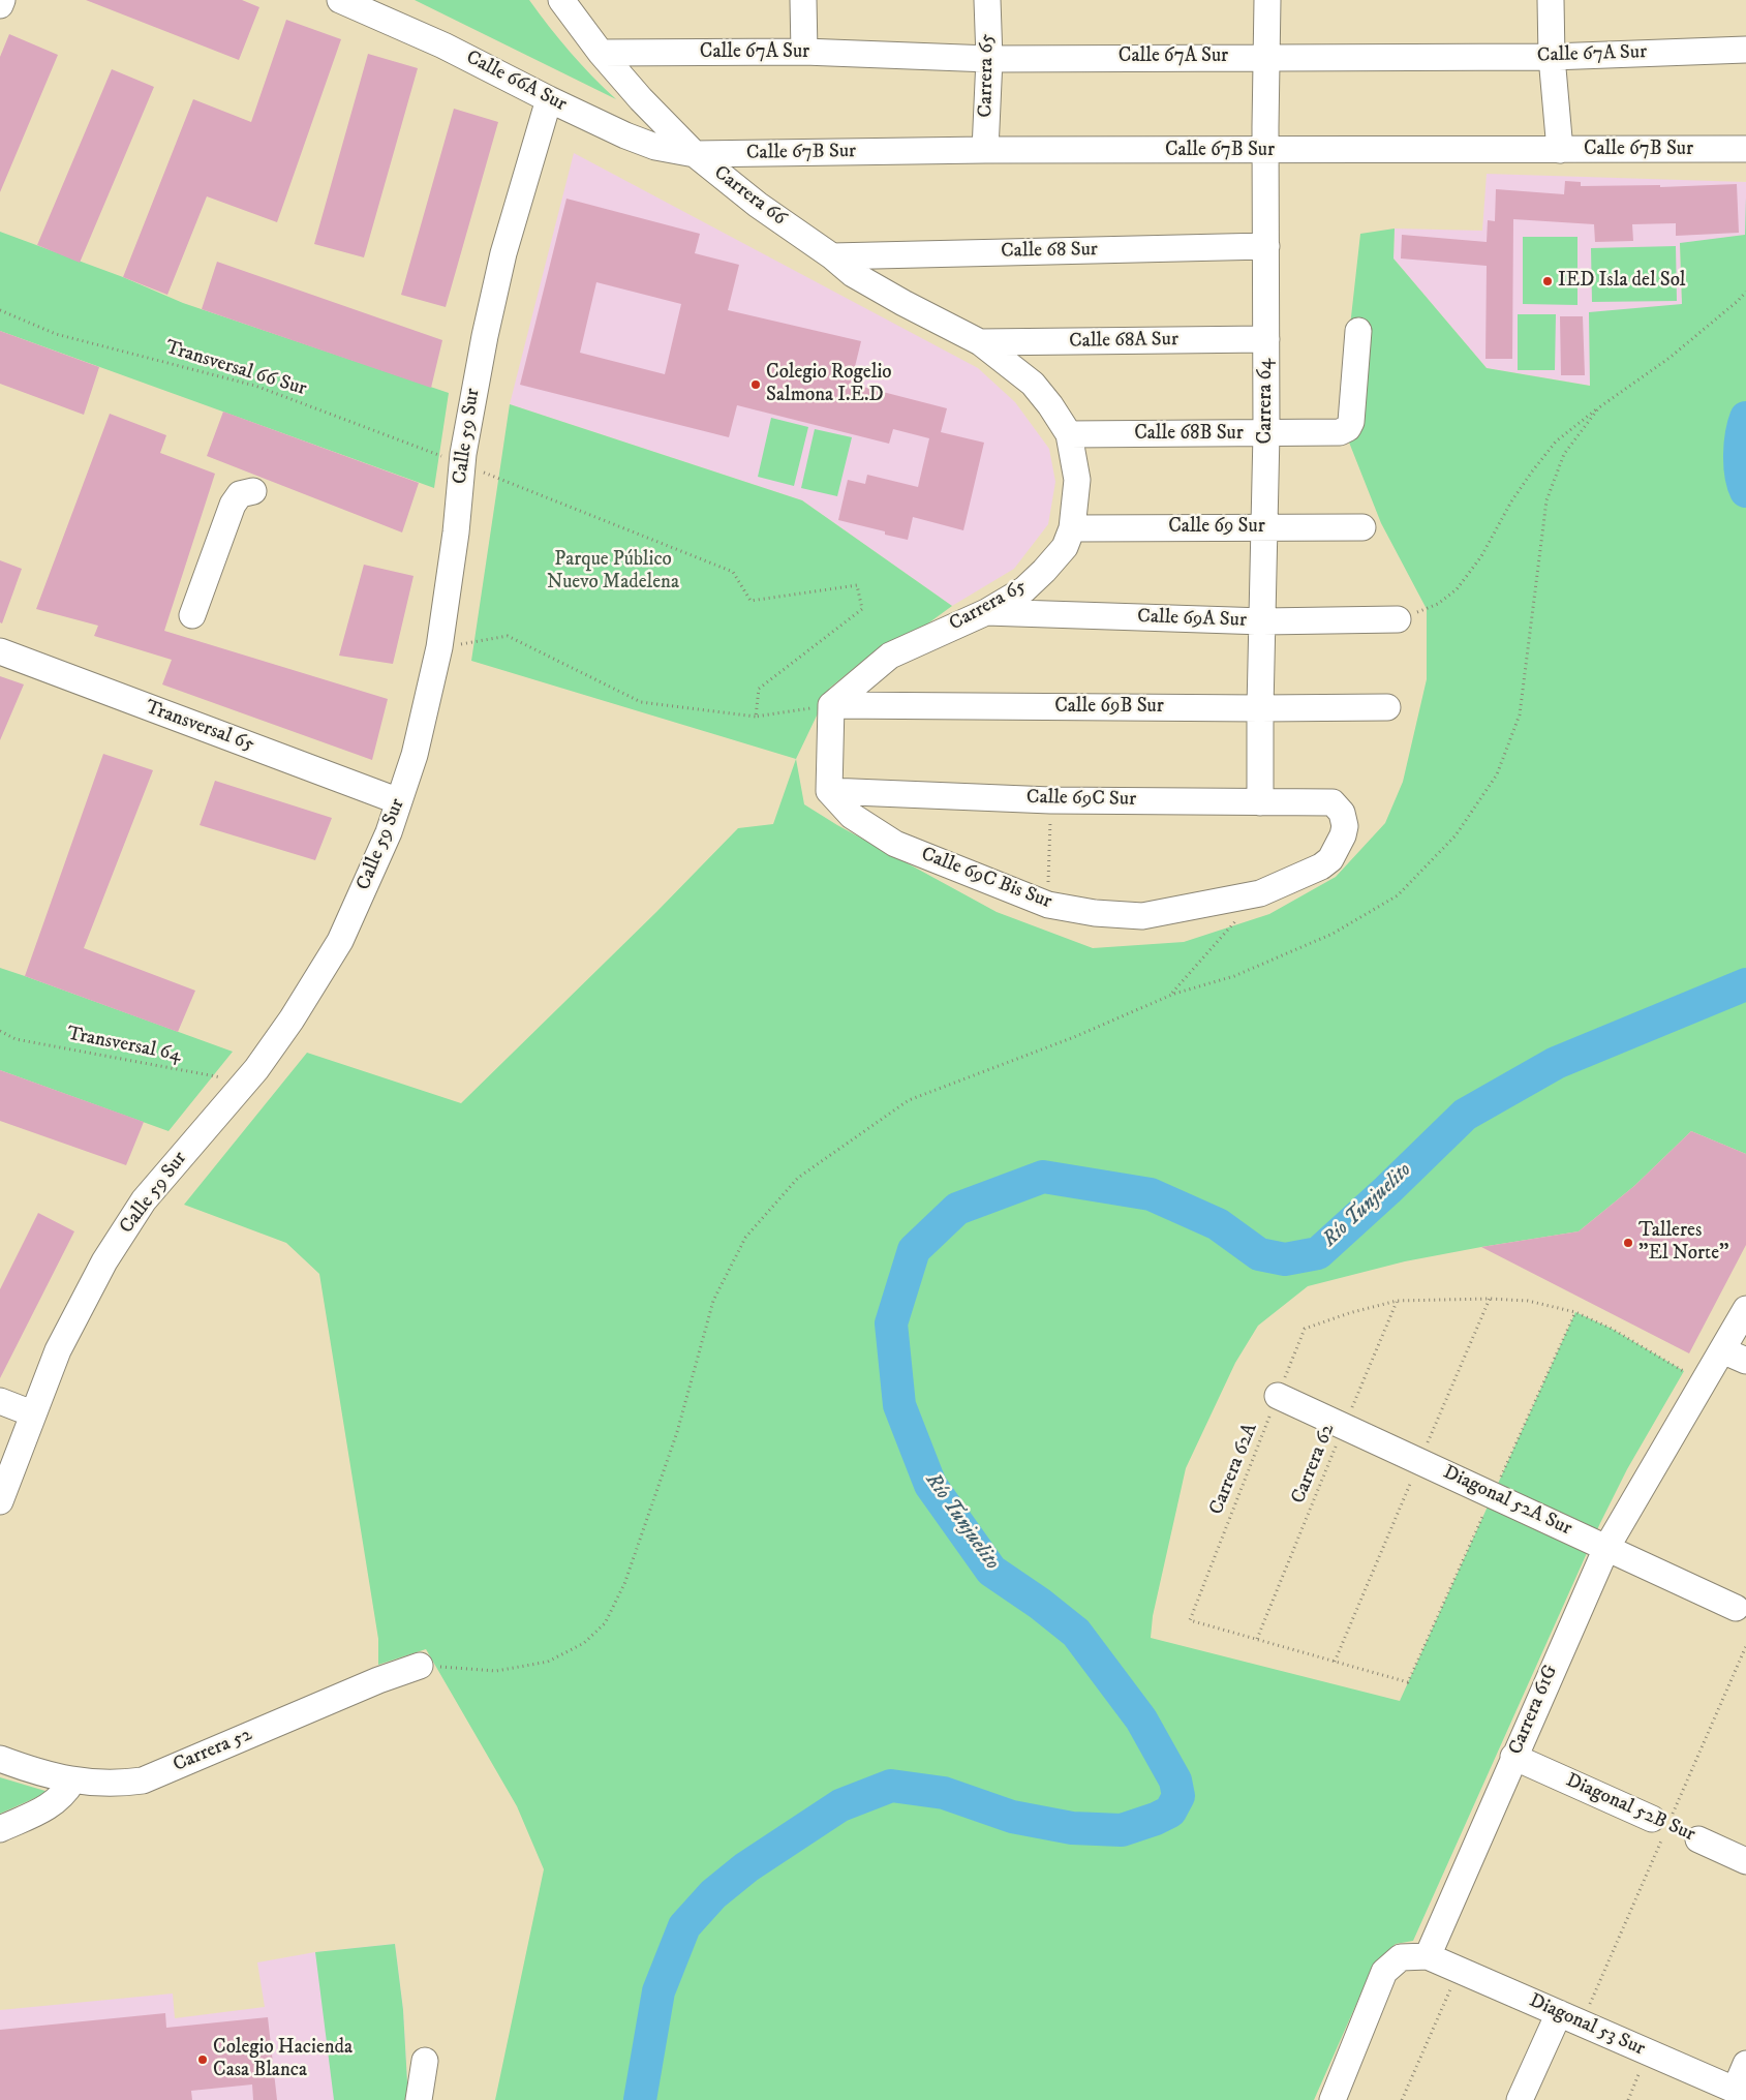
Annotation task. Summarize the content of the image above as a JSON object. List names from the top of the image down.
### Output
{
  "streets": {
    "street": [
      "Calle 67A Sur",
      "Carrera 65",
      "Calle 66A Sur",
      "Calle 67B Sur",
      "Carrera 66",
      "Calle 68 Sur",
      "Calle 68A Sur",
      "Carrera 64",
      "Calle 68B Sur",
      "Calle 59 Sur",
      "Calle 69 Sur",
      "Calle 69A Sur",
      "Calle 69B Sur",
      "Transversal 65",
      "Calle 69C Sur",
      "Calle 69C Bis Sur",
      "Diagonal 52A Sur",
      "Carrera 61G",
      "Carrera 52",
      "Diagonal 52B Sur",
      "Diagonal 53 Sur"
    ],
    "path": [
      "Transversal 66 Sur",
      "Transversal 64",
      "Carrera 62",
      "Carrera 62A"
    ]
  },
  "crossings": [
    ["Calle 67A Sur", "Carrera 65"],
    ["Calle 67A Sur", "Carrera 66"],
    ["Calle 67A Sur", "Carrera 64"],
    ["Carrera 65", "Calle 67B Sur"],
    ["Carrera 65", "Carrera 66"],
    ["Carrera 65", "Calle 68A Sur"],
    ["Carrera 65", "Calle 68B Sur"],
    ["Carrera 65", "Calle 69 Sur"],
    ["Carrera 65", "Calle 69A Sur"],
    ["Carrera 65", "Calle 69B Sur"],
    ["Calle 66A Sur", "Calle 67B Sur"],
    ["Calle 66A Sur", "Carrera 66"],
    ["Calle 66A Sur", "Calle 59 Sur"],
    ["Calle 67B Sur", "Carrera 66"],
    ["Calle 67B Sur", "Carrera 64"],
    ["Carrera 66", "Calle 68 Sur"],
    ["Carrera 66", "Calle 68A Sur"],
    ["Calle 68 Sur", "Carrera 64"],
    ["Calle 68A Sur", "Carrera 64"],
    ["Transversal 66 Sur", "Calle 59 Sur"],
    ["Carrera 64", "Calle 68B Sur"],
    ["Carrera 64", "Calle 69 Sur"],
    ["Carrera 64", "Calle 69A Sur"],
    ["Carrera 64", "Calle 69B Sur"],
    ["Carrera 64", "Calle 69C Sur"],
    ["Calle 59 Sur", "Transversal 65"],
    ["Calle 59 Sur", "Transversal 64"],
    ["Calle 69C Sur", "Calle 69C Bis Sur"],
    ["Carrera 62", "Carrera 62A"],
    ["Carrera 62", "Diagonal 52A Sur"],
    ["Carrera 62A", "Diagonal 52A Sur"],
    ["Diagonal 52A Sur", "Carrera 61G"],
    ["Carrera 61G", "Diagonal 52B Sur"],
    ["Carrera 61G", "Diagonal 53 Sur"]
  ],
  "water": ["Río Tunjuelito"],
  "parks": ["Parque Público Nuevo Madelena"],
  "places": [
    "IED Isla del Sol",
    "Colegio Rogelio Salmona I.E.D",
    "Talleres \"El Norte\"",
    "Colegio Hacienda Casa Blanca"
  ]
}
